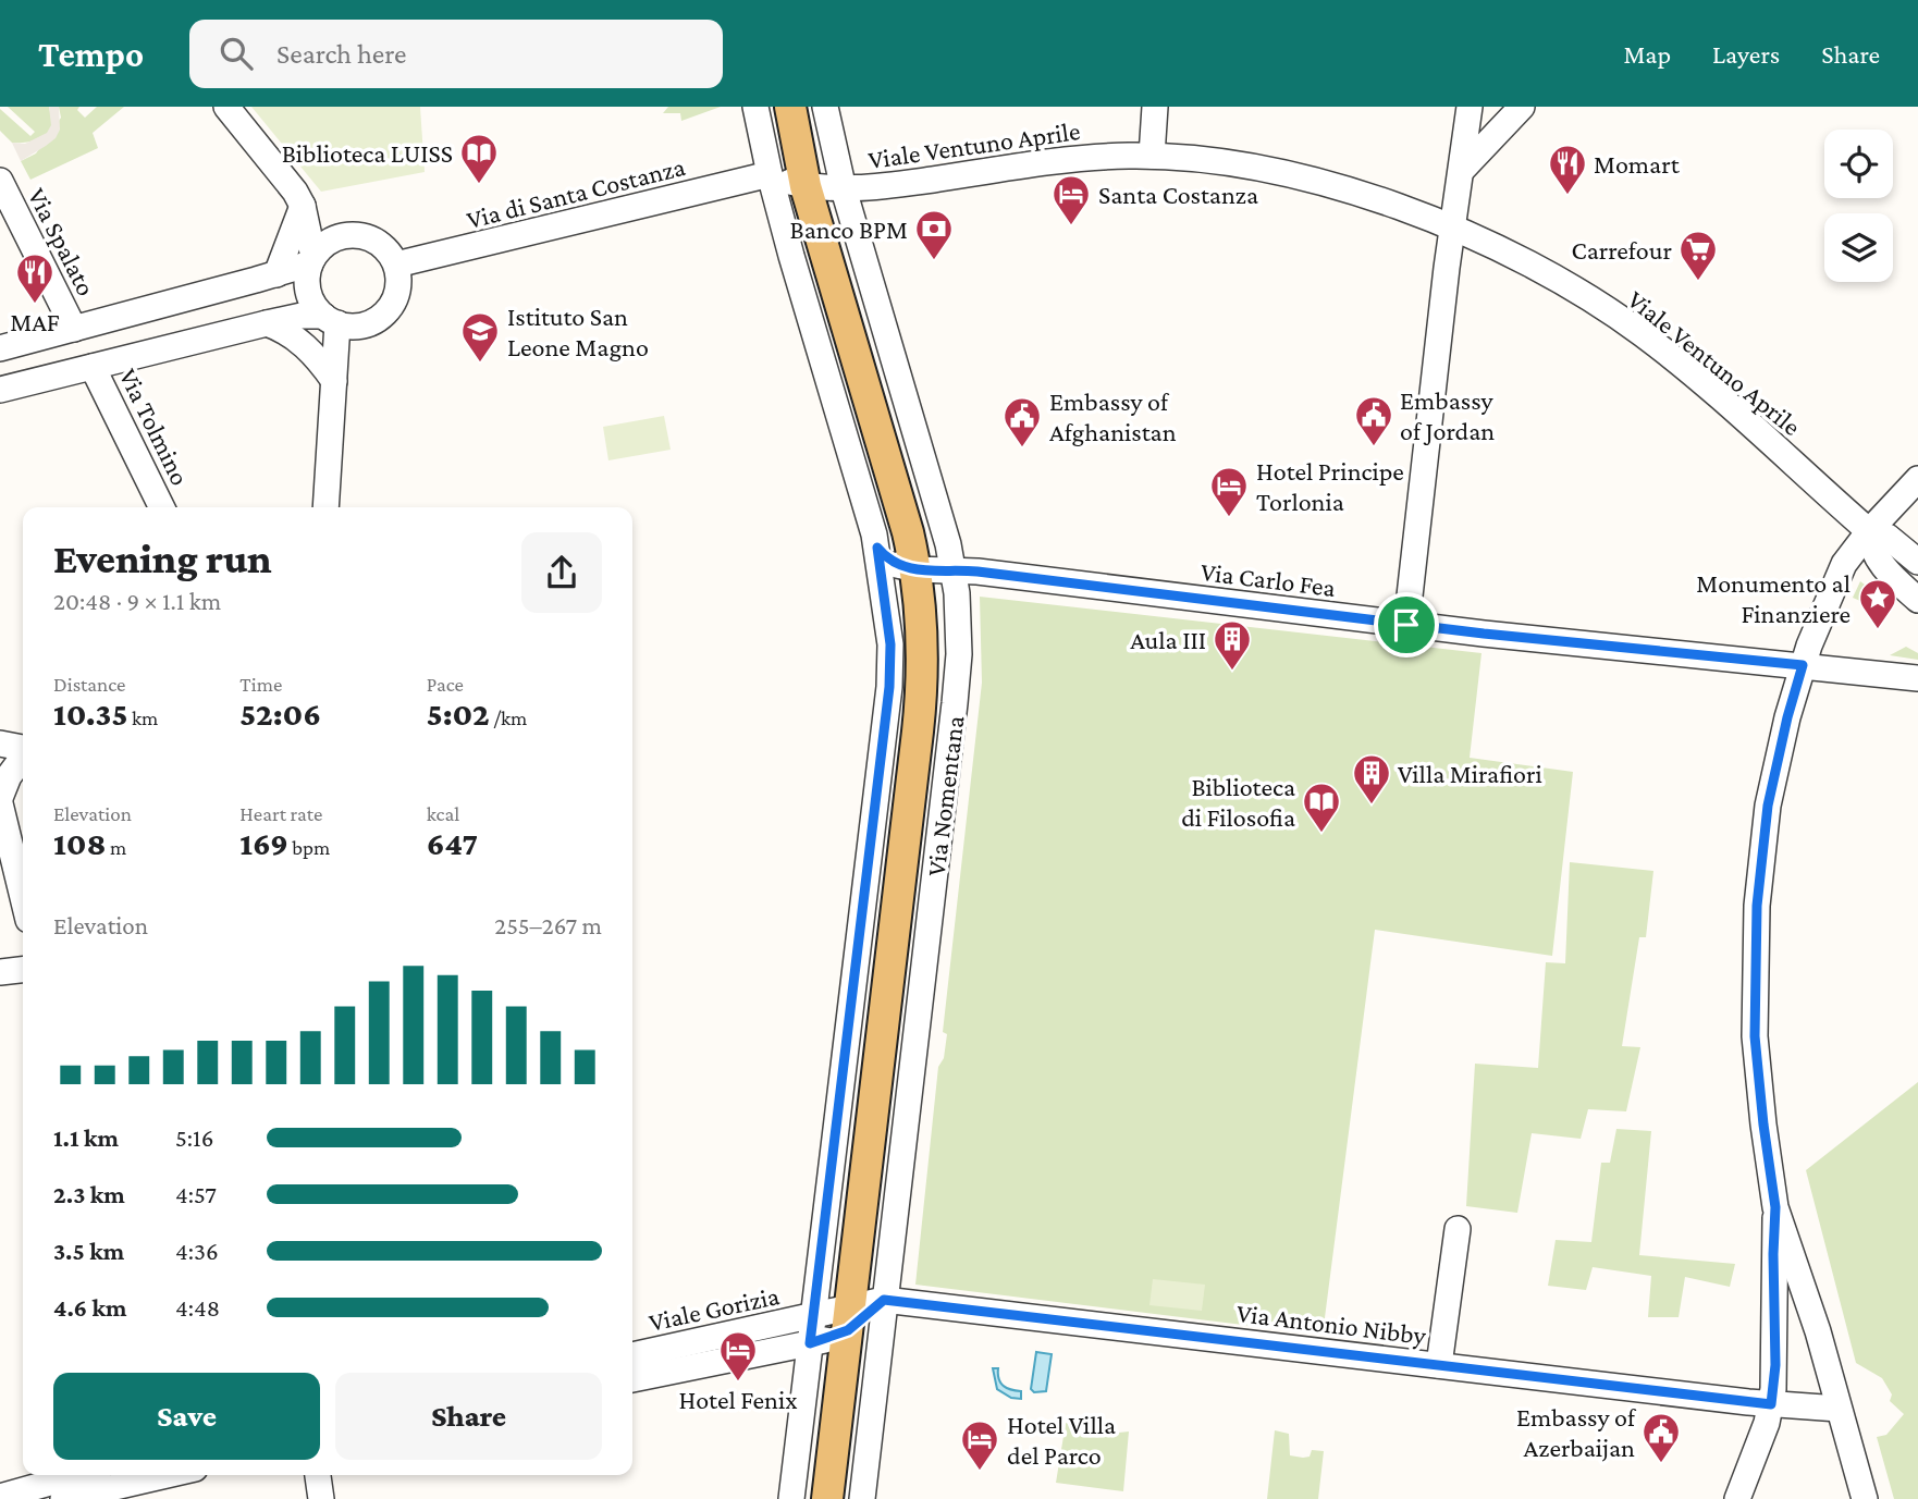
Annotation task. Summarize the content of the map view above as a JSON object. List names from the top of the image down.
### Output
{
  "streets": {
    "main road": ["Via Nomentana"],
    "street": [
      "Viale Ventuno Aprile",
      "Via di Santa Costanza",
      "Via Spalato",
      "Via Tolmino",
      "Via Carlo Fea",
      "Viale Gorizia",
      "Via Antonio Nibby"
    ]
  },
  "crossings": [
    ["Viale Ventuno Aprile", "Via di Santa Costanza"],
    ["Viale Ventuno Aprile", "Via Nomentana"],
    ["Via Carlo Fea", "Via Nomentana"],
    ["Via Nomentana", "Viale Gorizia"],
    ["Via Nomentana", "Via Antonio Nibby"]
  ],
  "places": {
    "library": ["Biblioteca LUISS", "Biblioteca di Filosofia"],
    "restaurant": ["Momart", "MAF"],
    "hotel": [
      "Santa Costanza",
      "Hotel Principe Torlonia",
      "Hotel Fenix",
      "Hotel Villa del Parco"
    ],
    "bank": ["Banco BPM"],
    "supermarket": ["Carrefour"],
    "school or university": ["Istituto San Leone Magno"],
    "public building": ["Embassy of Jordan", "Embassy of Afghanistan", "Embassy of Azerbaijan"],
    "place": ["Monumento al Finanziere"],
    "building": ["Aula III", "Villa Mirafiori"]
  },
  "page": {
    "header": "Tempo",
    "search": "Search here",
    "nav": ["Map", "Layers", "Share"],
    "heading": ["Evening run", "20:48 · 9 × 1.1 km"],
    "stats": [
      ["Distance", "10.35 km"],
      ["Time", "52:06"],
      ["Pace", "5:02 /km"],
      ["Elevation", "108 m"],
      ["Heart rate", "169 bpm"],
      ["kcal", "647"]
    ],
    "chart": ["Elevation", "255–267 m"],
    "list": [
      {
        "name": "1.1 km",
        "note": "5:16"
      },
      {
        "name": "2.3 km",
        "note": "4:57"
      },
      {
        "name": "3.5 km",
        "note": "4:36"
      },
      {
        "name": "4.6 km",
        "note": "4:48"
      }
    ],
    "buttons": ["Save", "Share"]
  }
}
